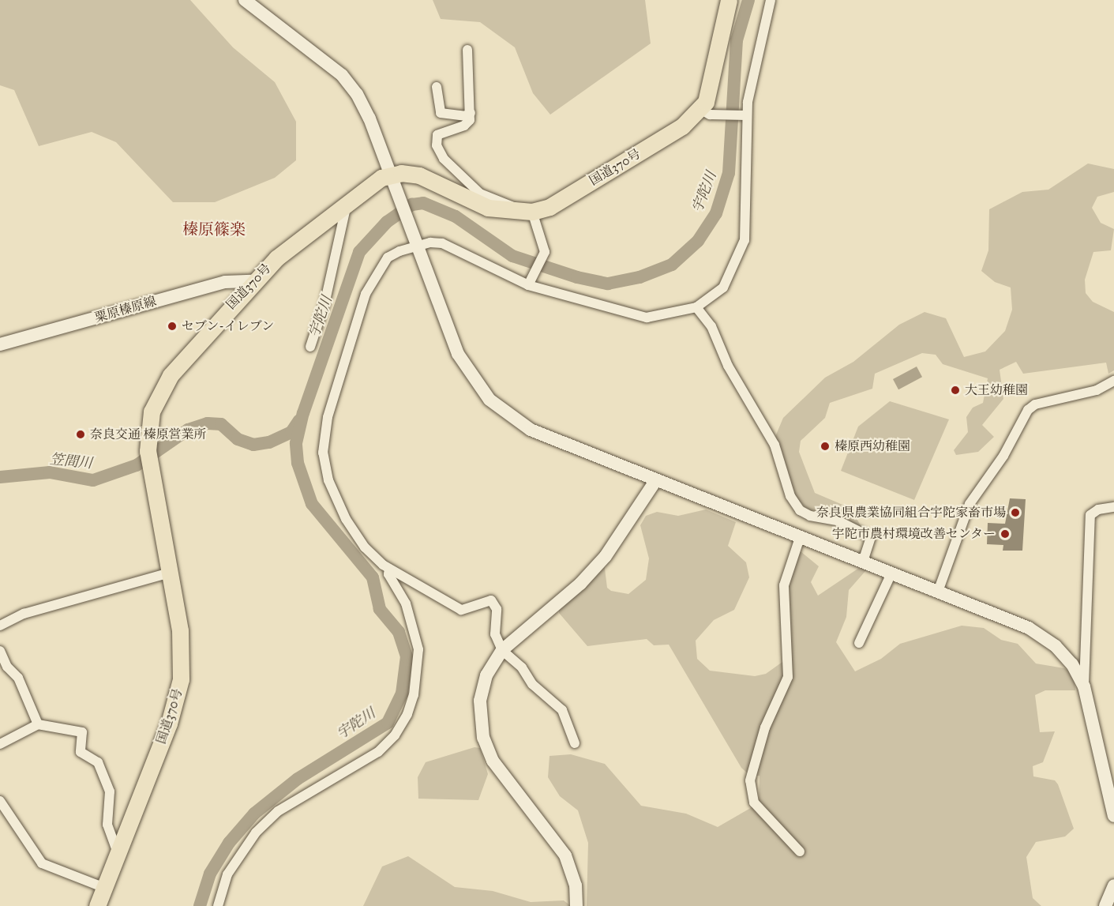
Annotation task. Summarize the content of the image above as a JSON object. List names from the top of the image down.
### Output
{
  "streets": {
    "highway": ["国道370号"],
    "street": ["粟原榛原線"]
  },
  "crossings": [
    ["国道370号", "粟原榛原線"]
  ],
  "districts": ["榛原篠楽"],
  "water": ["宇陀川", "笠間川"],
  "places": [
    "セブン-イレブン",
    "大王幼稚園",
    "奈良交通 榛原営業所",
    "榛原西幼稚園",
    "奈良県農業協同組合宇陀家畜市場",
    "宇陀市農村環境改善センター"
  ]
}
